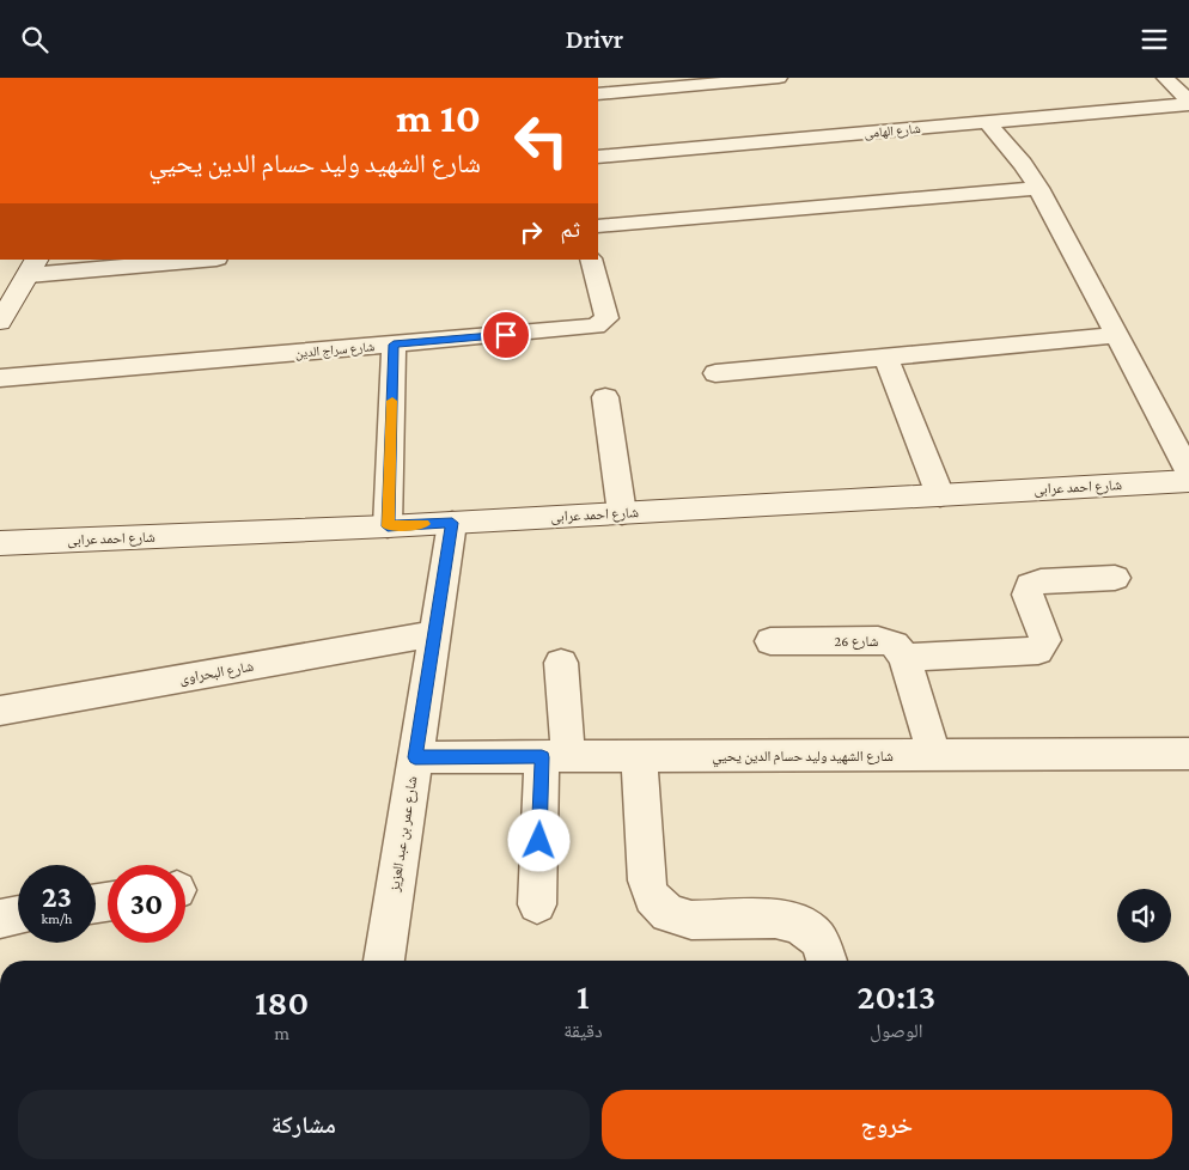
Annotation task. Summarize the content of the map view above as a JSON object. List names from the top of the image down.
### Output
{
  "streets": {
    "main road": ["شارع احمد عرابى"],
    "street": [
      "شارع الهامى",
      "شارع سراج الدين",
      "شارع 26",
      "شارع البحراوى",
      "شارع الشهيد وليد حسام الدين يحيي",
      "شارع عمر بن عبد العزيز"
    ]
  },
  "crossings": [
    ["شارع احمد عرابى", "شارع عمر بن عبد العزيز"],
    ["شارع البحراوى", "شارع عمر بن عبد العزيز"],
    ["شارع الشهيد وليد حسام الدين يحيي", "شارع عمر بن عبد العزيز"]
  ],
  "page": {
    "header": "Drivr",
    "turn": ["10 m", "شارع الشهيد وليد حسام الدين يحيي"],
    "then": "ثم",
    "speed": "23 km/h",
    "limit": "30",
    "eta": [
      "20:13",
      "الوصول",
      "1",
      "دقيقة",
      "180",
      "m"
    ],
    "buttons": ["خروج", "مشاركة"]
  }
}
